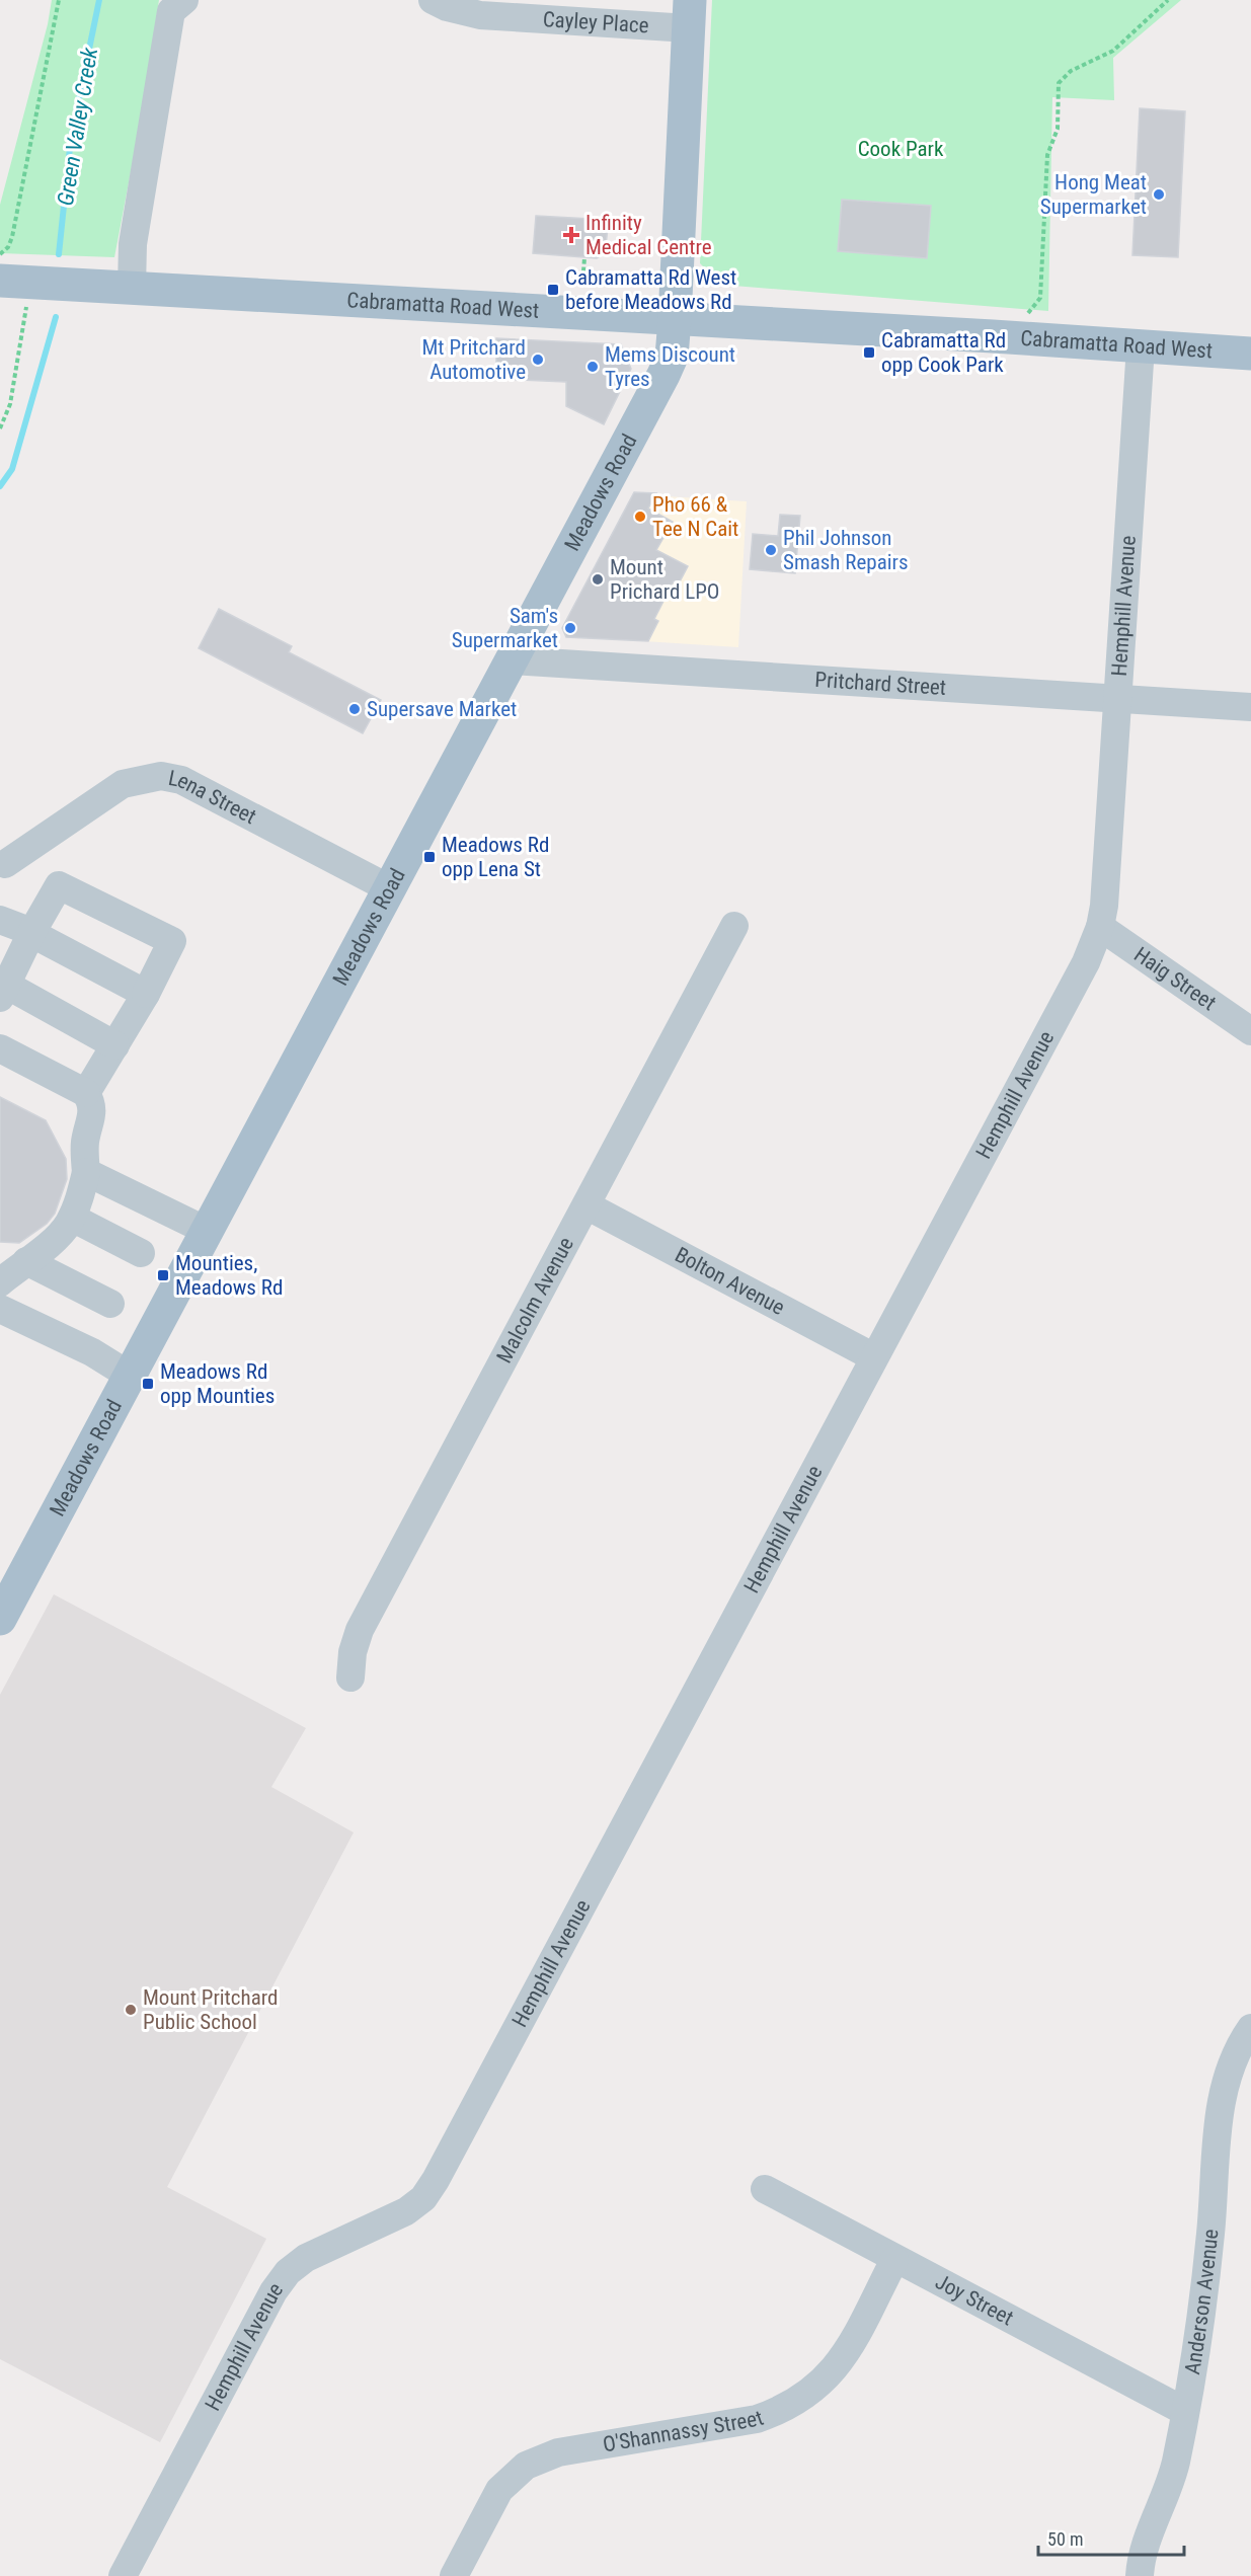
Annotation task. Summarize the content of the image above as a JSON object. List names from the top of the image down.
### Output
{
  "streets": {
    "main road": ["Cabramatta Road West", "Meadows Road"],
    "street": [
      "Cayley Place",
      "Hemphill Avenue",
      "Pritchard Street",
      "Lena Street",
      "Haig Street",
      "Bolton Avenue",
      "Malcolm Avenue",
      "Joy Street",
      "Anderson Avenue",
      "O'Shannassy Street"
    ]
  },
  "crossings": [
    ["Cayley Place", "Meadows Road"],
    ["Cabramatta Road West", "Meadows Road"],
    ["Cabramatta Road West", "Hemphill Avenue"],
    ["Meadows Road", "Pritchard Street"],
    ["Meadows Road", "Lena Street"],
    ["Hemphill Avenue", "Pritchard Street"],
    ["Hemphill Avenue", "Haig Street"],
    ["Hemphill Avenue", "Bolton Avenue"],
    ["Bolton Avenue", "Malcolm Avenue"],
    ["Joy Street", "Anderson Avenue"],
    ["Joy Street", "O'Shannassy Street"]
  ],
  "water": ["Green Valley Creek"],
  "parks": ["Cook Park"],
  "places": {
    "other": [
      "Hong Meat Supermarket",
      "Mt Pritchard Automotive",
      "Mems Discount Tyres",
      "Pho 66 & Tee N Cait",
      "Phil Johnson Smash Repairs",
      "Mount Prichard LPO",
      "Sam's Supermarket",
      "Supersave Market",
      "Mount Pritchard Public School"
    ],
    "health": ["Infinity Medical Centre"],
    "transit": [
      "Cabramatta Rd West before Meadows Rd",
      "Cabramatta Rd opp Cook Park",
      "Meadows Rd opp Lena St",
      "Mounties, Meadows Rd",
      "Meadows Rd opp Mounties"
    ]
  },
  "scale_bar": "50 m"
}
